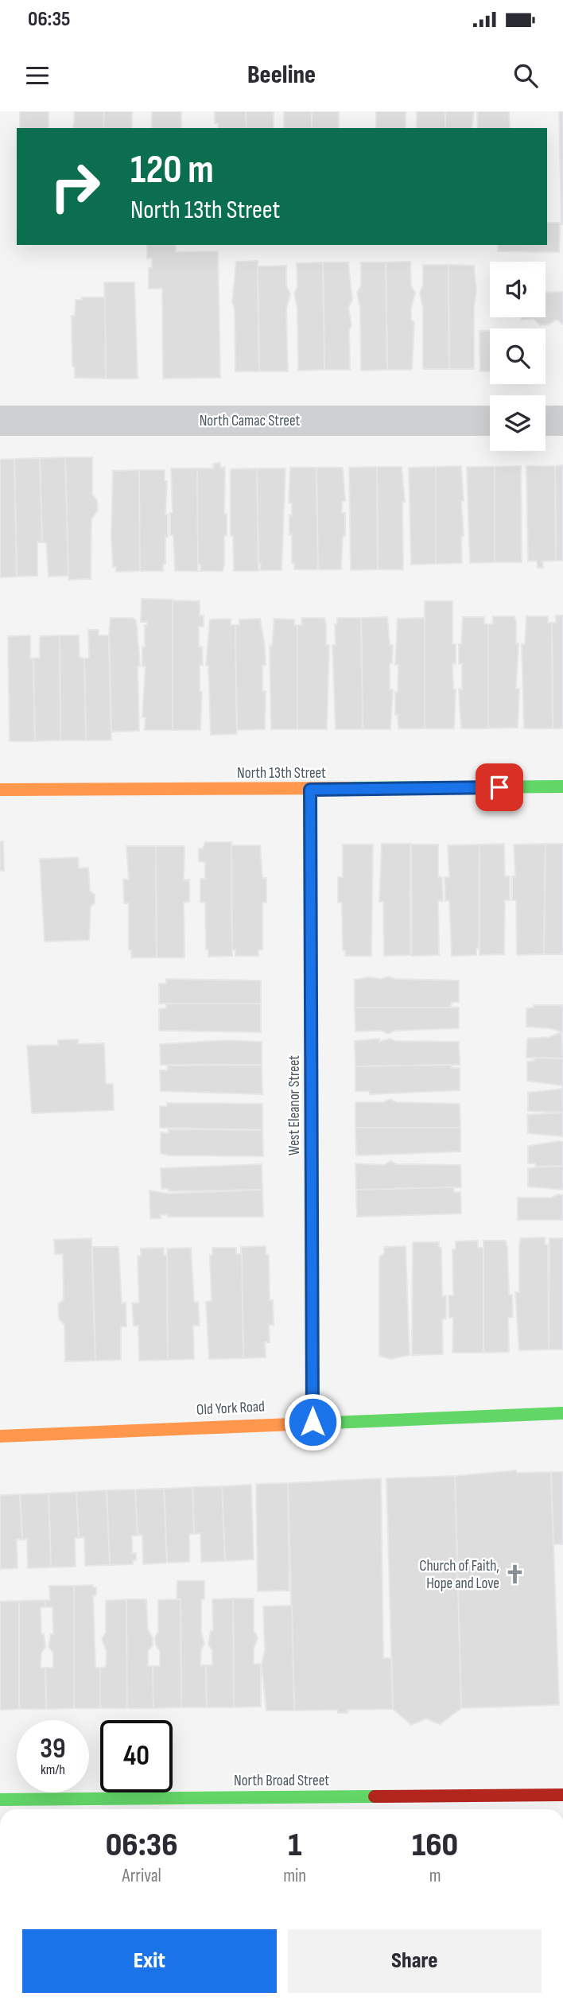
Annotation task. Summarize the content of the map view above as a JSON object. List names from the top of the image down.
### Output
{
  "streets": {
    "street": [
      "North Camac Street",
      "North 13th Street",
      "West Eleanor Street",
      "Old York Road",
      "North Broad Street"
    ]
  },
  "crossings": [
    ["North 13th Street", "West Eleanor Street"],
    ["West Eleanor Street", "Old York Road"]
  ],
  "places": {
    "church": ["Church of Faith, Hope and Love"]
  },
  "page": {
    "status": "06:35",
    "header": "Beeline",
    "turn": ["120 m", "North 13th Street"],
    "speed": "39 km/h",
    "limit": "40",
    "eta": [
      "06:36",
      "Arrival",
      "1",
      "min",
      "160",
      "m"
    ],
    "buttons": ["Exit", "Share"]
  }
}
